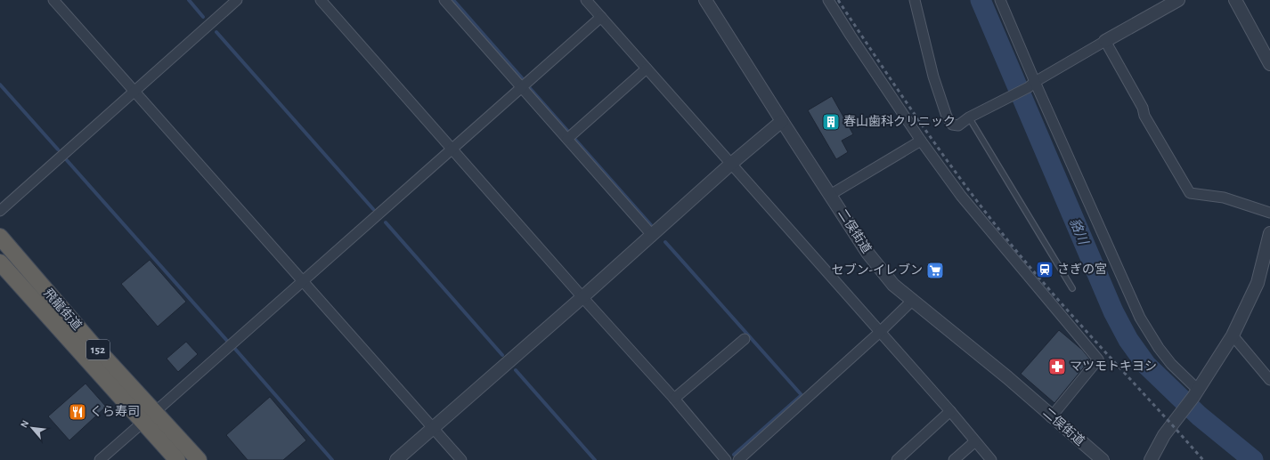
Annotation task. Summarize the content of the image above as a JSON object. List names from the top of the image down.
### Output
{
  "streets": {
    "highway": ["飛龍街道", "152"],
    "street": ["二俣街道"]
  },
  "water": ["貉川"],
  "places": {
    "building": ["春山歯科クリニック"],
    "station": ["さぎの宮"],
    "supermarket": ["セブン-イレブン"],
    "pharmacy": ["マツモトキヨシ"],
    "restaurant": ["くら寿司"]
  },
  "north": "top left"
}
